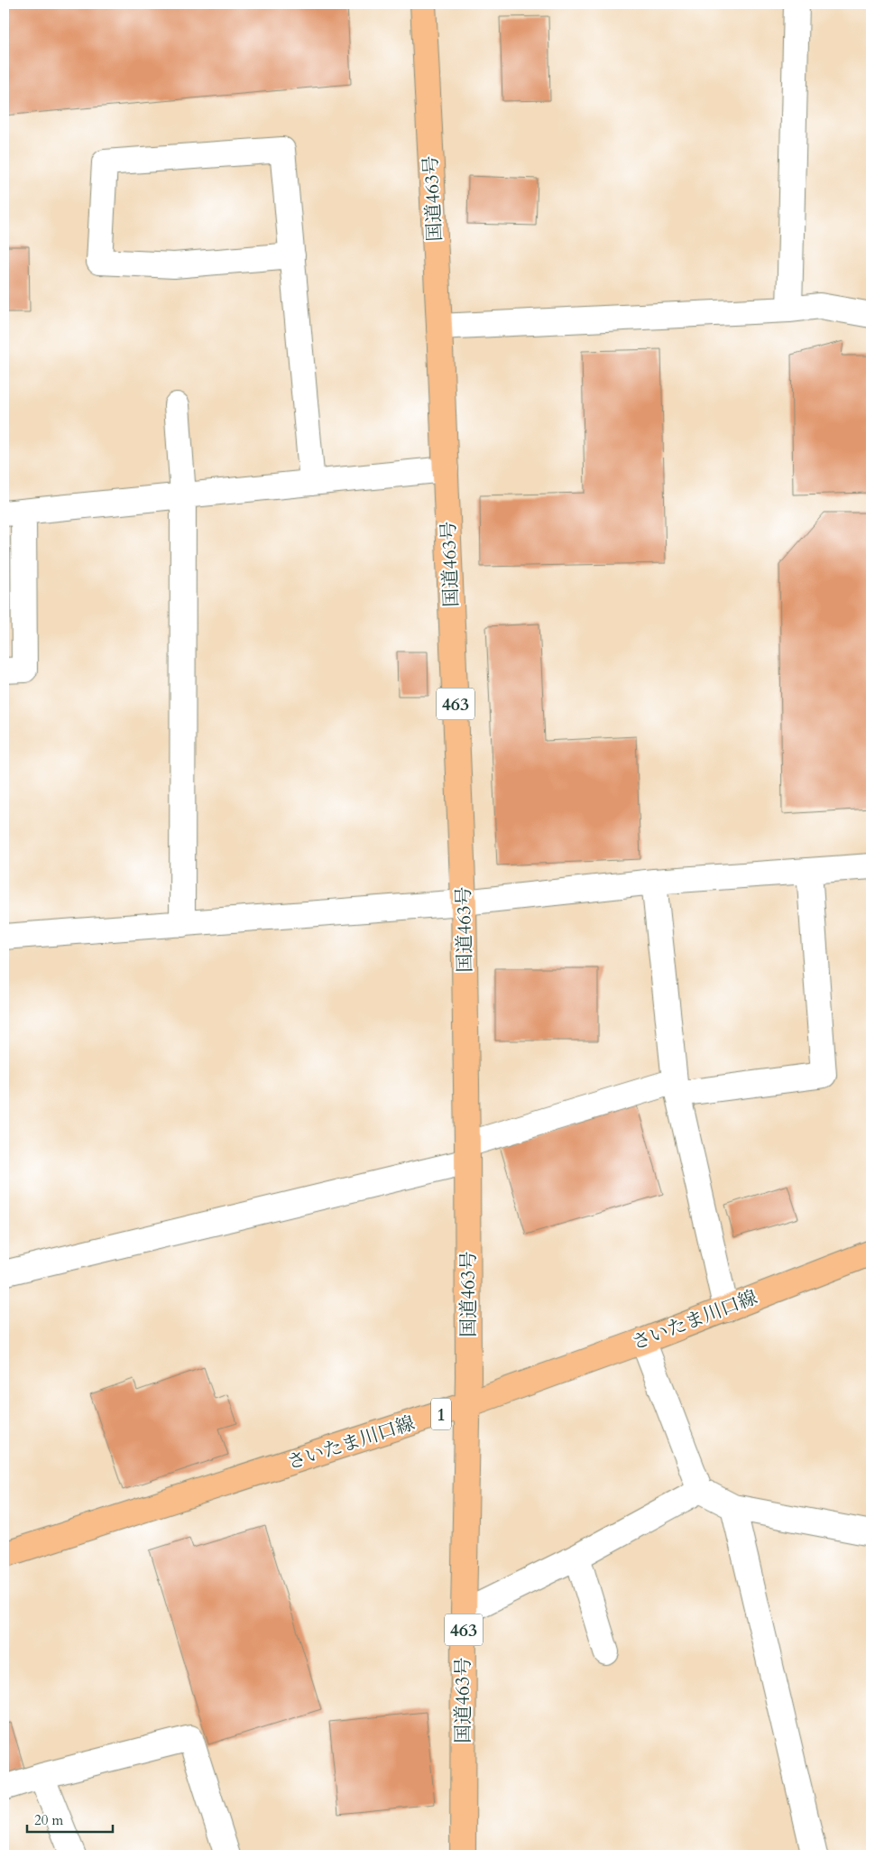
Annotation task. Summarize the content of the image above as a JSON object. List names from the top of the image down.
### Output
{
  "streets": {
    "main road": [
      "国道463号",
      "463",
      "さいたま川口線",
      "1"
    ]
  },
  "crossings": [
    ["国道463号", "さいたま川口線"]
  ],
  "scale_bar": "20 m"
}
